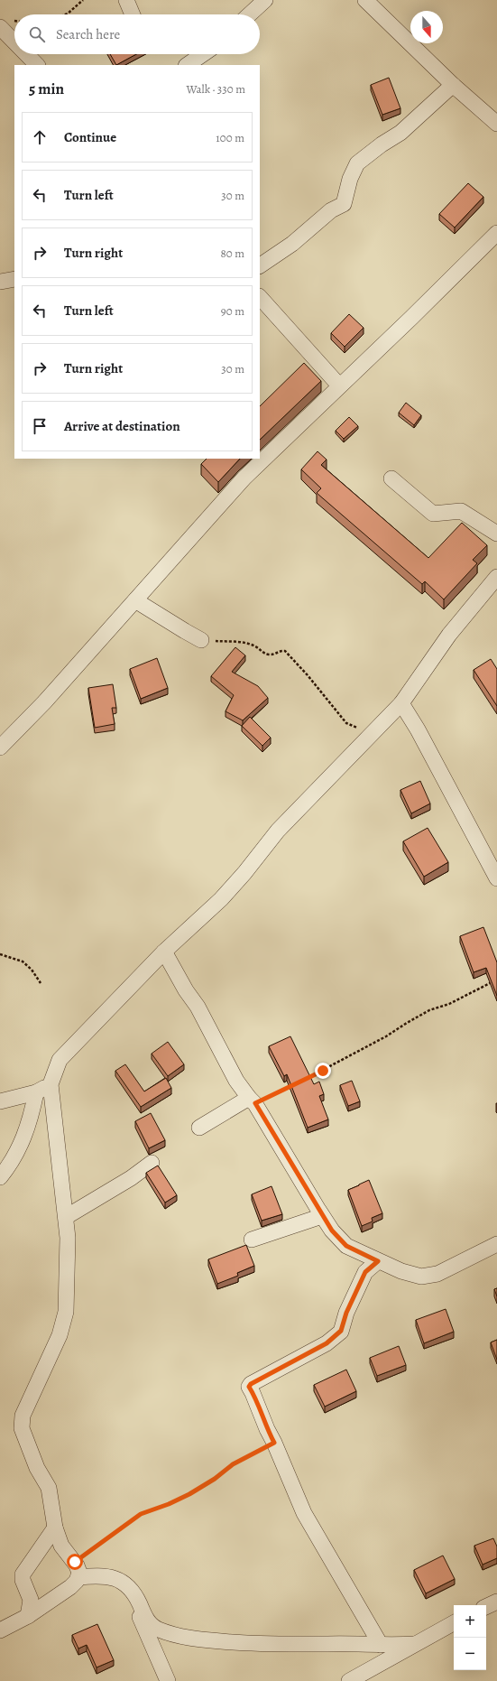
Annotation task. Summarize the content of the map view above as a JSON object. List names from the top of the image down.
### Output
{
  "north": "bottom",
  "page": {
    "search": "Search here",
    "heading": ["5 min", "Walk · 330 m"],
    "list": [
      ["Continue", "100 m"],
      ["Turn left", "30 m"],
      ["Turn right", "80 m"],
      ["Turn left", "90 m"],
      ["Turn right", "30 m"],
      "Arrive at destination"
    ],
    "map_buttons": ["+", "−"]
  }
}
